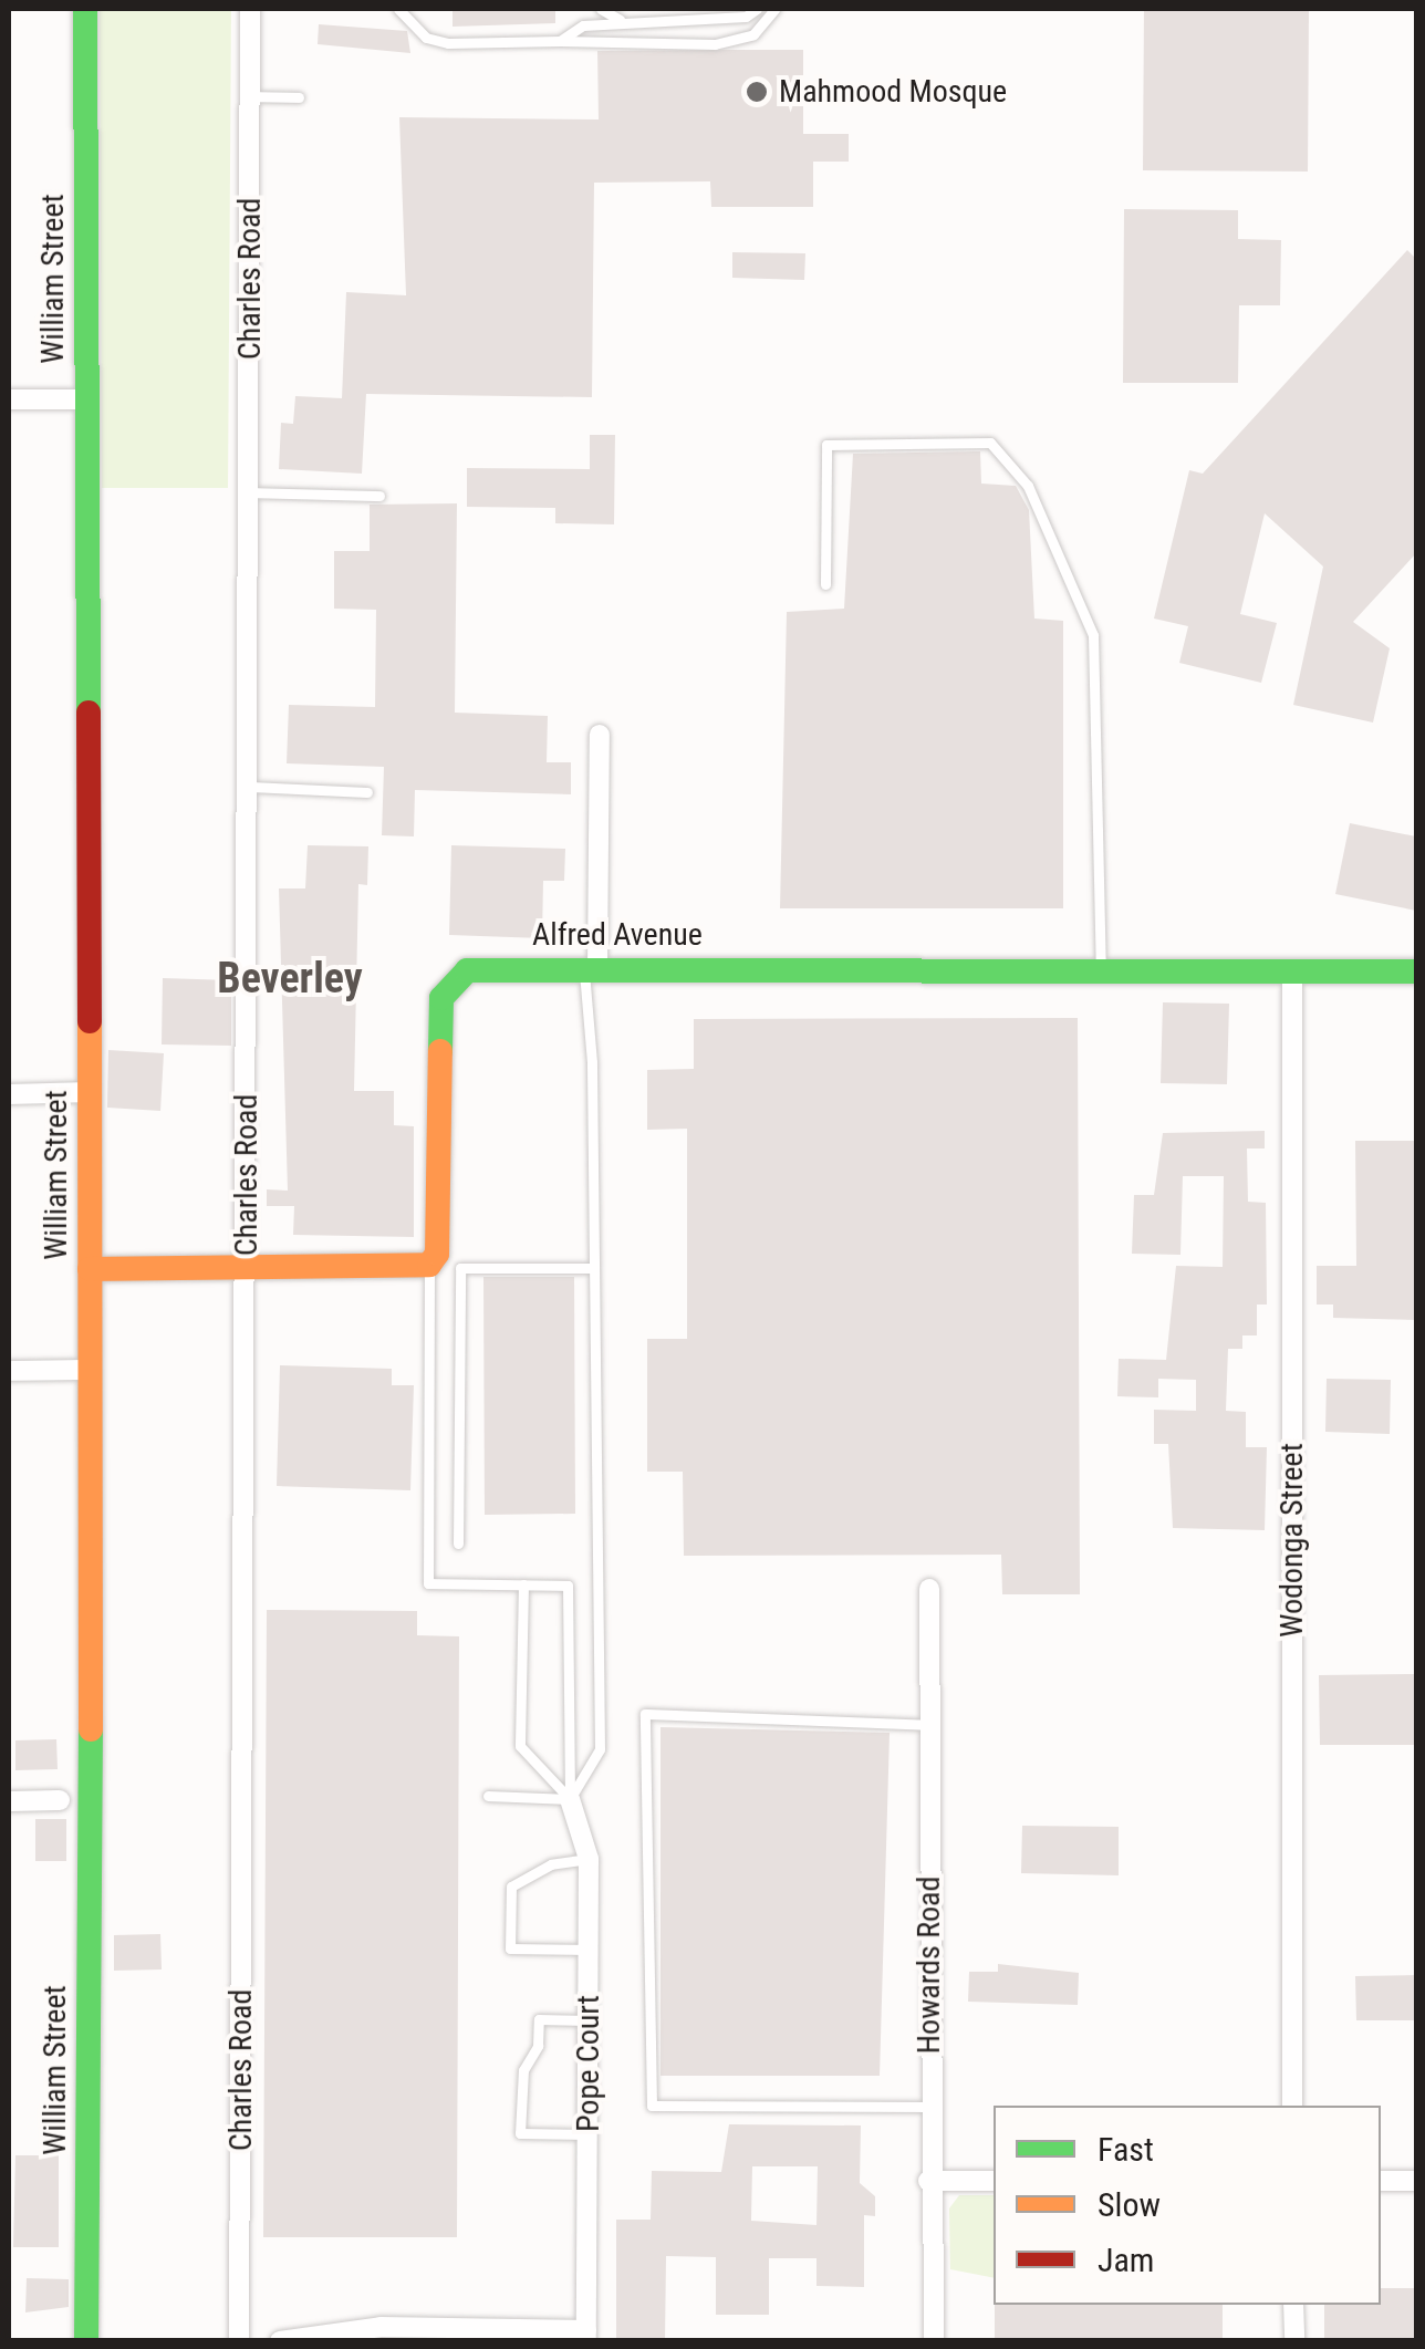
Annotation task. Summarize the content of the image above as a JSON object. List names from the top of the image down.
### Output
{
  "streets": {
    "street": [
      "William Street",
      "Charles Road",
      "Alfred Avenue",
      "Wodonga Street",
      "Howards Road",
      "Pope Court"
    ]
  },
  "crossings": [
    ["Alfred Avenue", "Wodonga Street"]
  ],
  "districts": ["Beverley"],
  "places": ["Mahmood Mosque"],
  "legend": ["Fast", "Slow", "Jam"]
}
